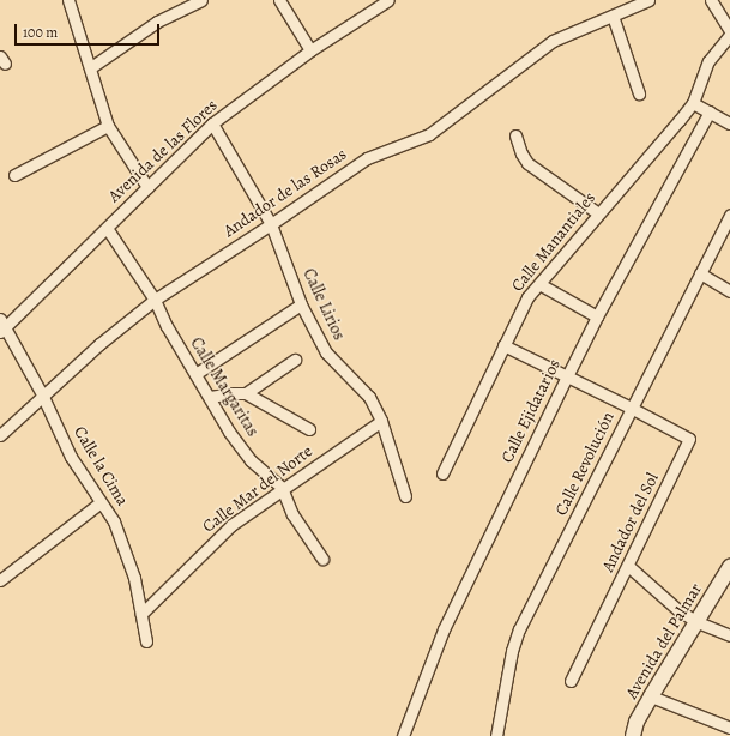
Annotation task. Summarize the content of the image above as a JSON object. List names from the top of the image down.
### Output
{
  "streets": {
    "street": [
      "Avenida de las Flores",
      "Andador de las Rosas",
      "Calle Manantiales",
      "Calle Lirios",
      "Calle Margaritas",
      "Calle Ejidatarios",
      "Calle Revolución",
      "Calle la Cima",
      "Calle Mar del Norte",
      "Andador del Sol",
      "Avenida del Palmar"
    ]
  },
  "crossings": [
    ["Avenida de las Flores", "Calle Lirios"],
    ["Avenida de las Flores", "Calle Margaritas"],
    ["Avenida de las Flores", "Calle la Cima"],
    ["Andador de las Rosas", "Calle Lirios"],
    ["Andador de las Rosas", "Calle Margaritas"],
    ["Andador de las Rosas", "Calle la Cima"],
    ["Calle Lirios", "Calle Mar del Norte"],
    ["Calle Margaritas", "Calle Mar del Norte"],
    ["Calle Revolución", "Andador del Sol"],
    ["Calle la Cima", "Calle Mar del Norte"]
  ],
  "scale_bar": "100 m"
}
